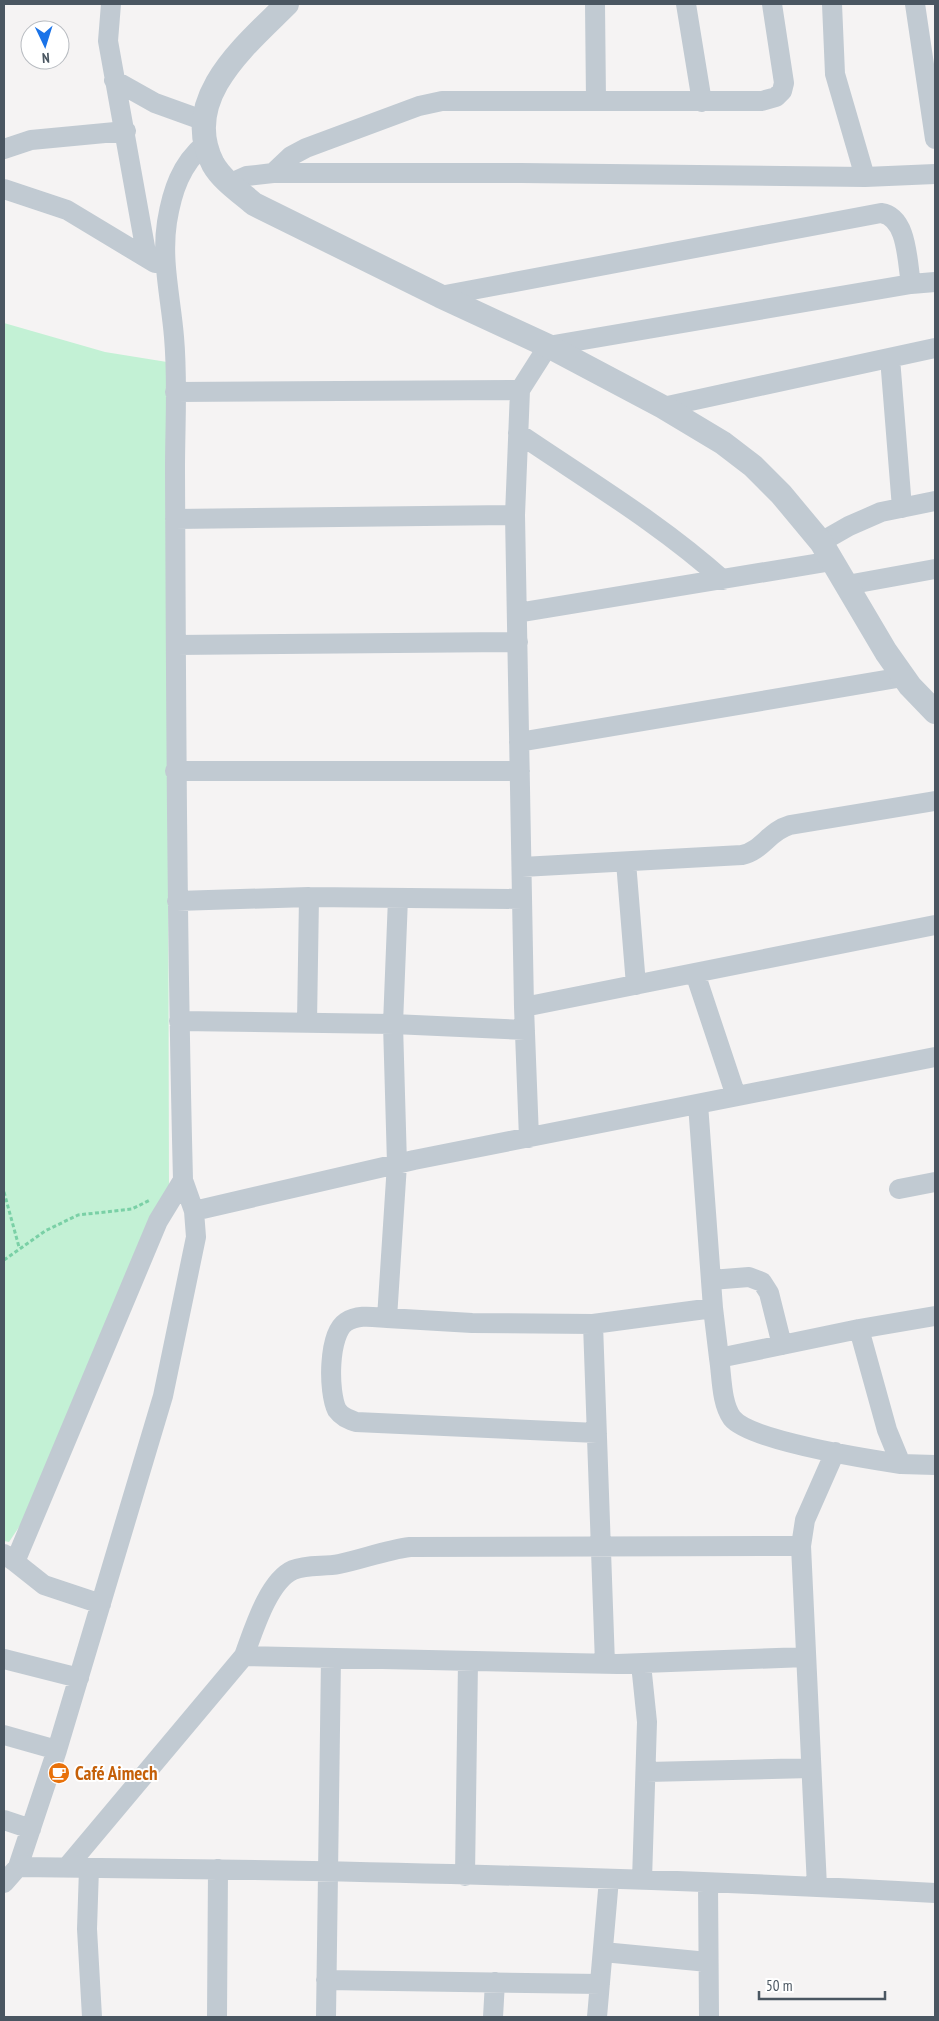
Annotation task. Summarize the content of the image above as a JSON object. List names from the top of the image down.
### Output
{
  "places": {
    "cafe": ["Café Aimech"]
  },
  "scale_bar": "50 m",
  "north": "bottom"
}
